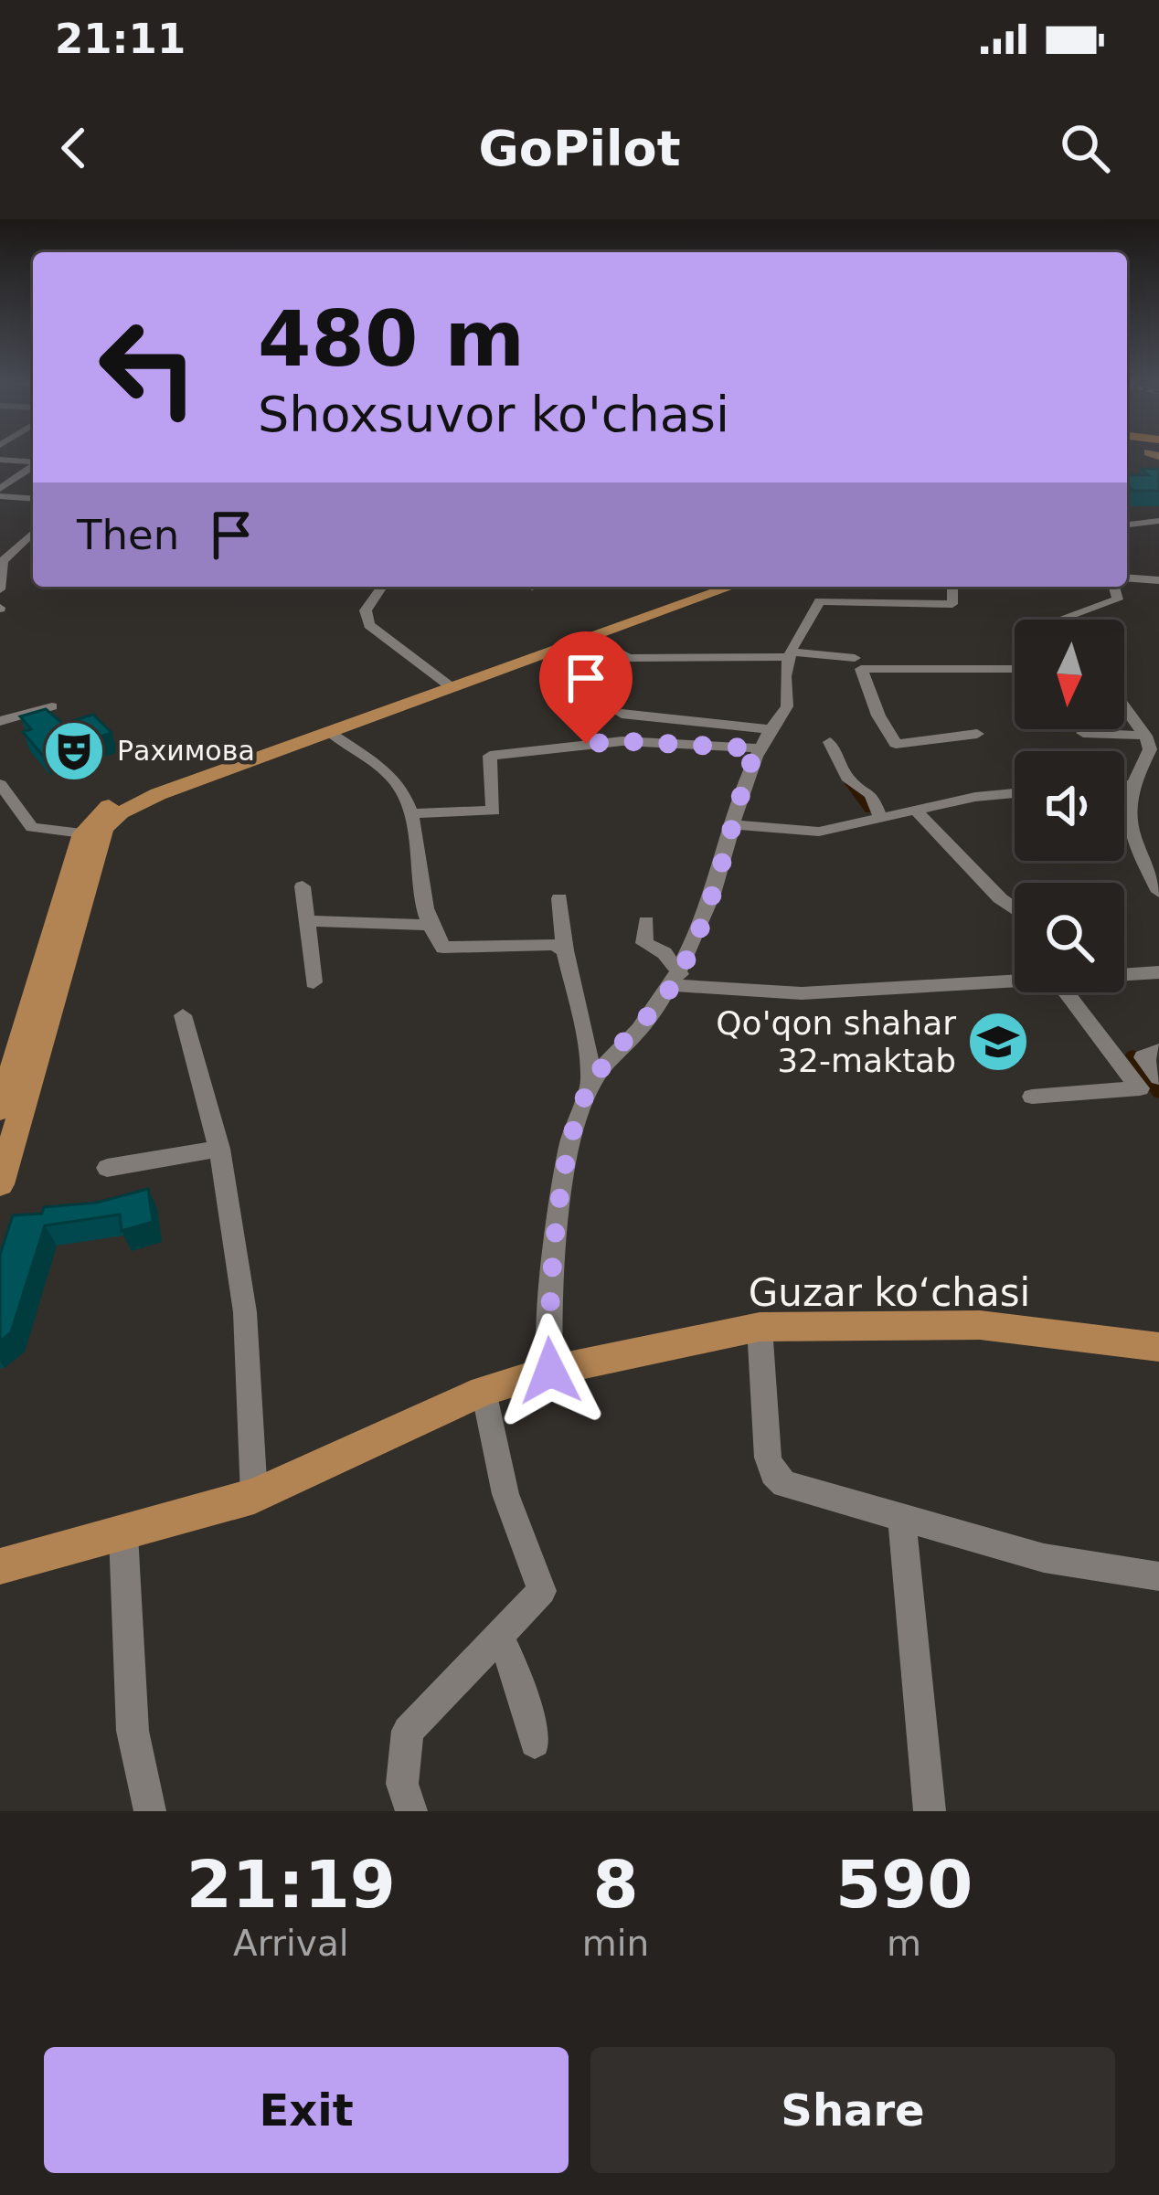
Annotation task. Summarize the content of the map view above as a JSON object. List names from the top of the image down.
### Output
{
  "streets": {
    "main road": ["Guzar koʻchasi"]
  },
  "places": {
    "theatre": ["Рахимова"],
    "school or university": ["Qo'qon shahar 32-maktab"]
  },
  "north": "bottom",
  "page": {
    "status": "21:11",
    "header": "GoPilot",
    "turn": ["480 m", "Shoxsuvor ko'chasi"],
    "then": "Then",
    "eta": [
      "21:19",
      "Arrival",
      "8",
      "min",
      "590",
      "m"
    ],
    "buttons": ["Exit", "Share"]
  }
}
